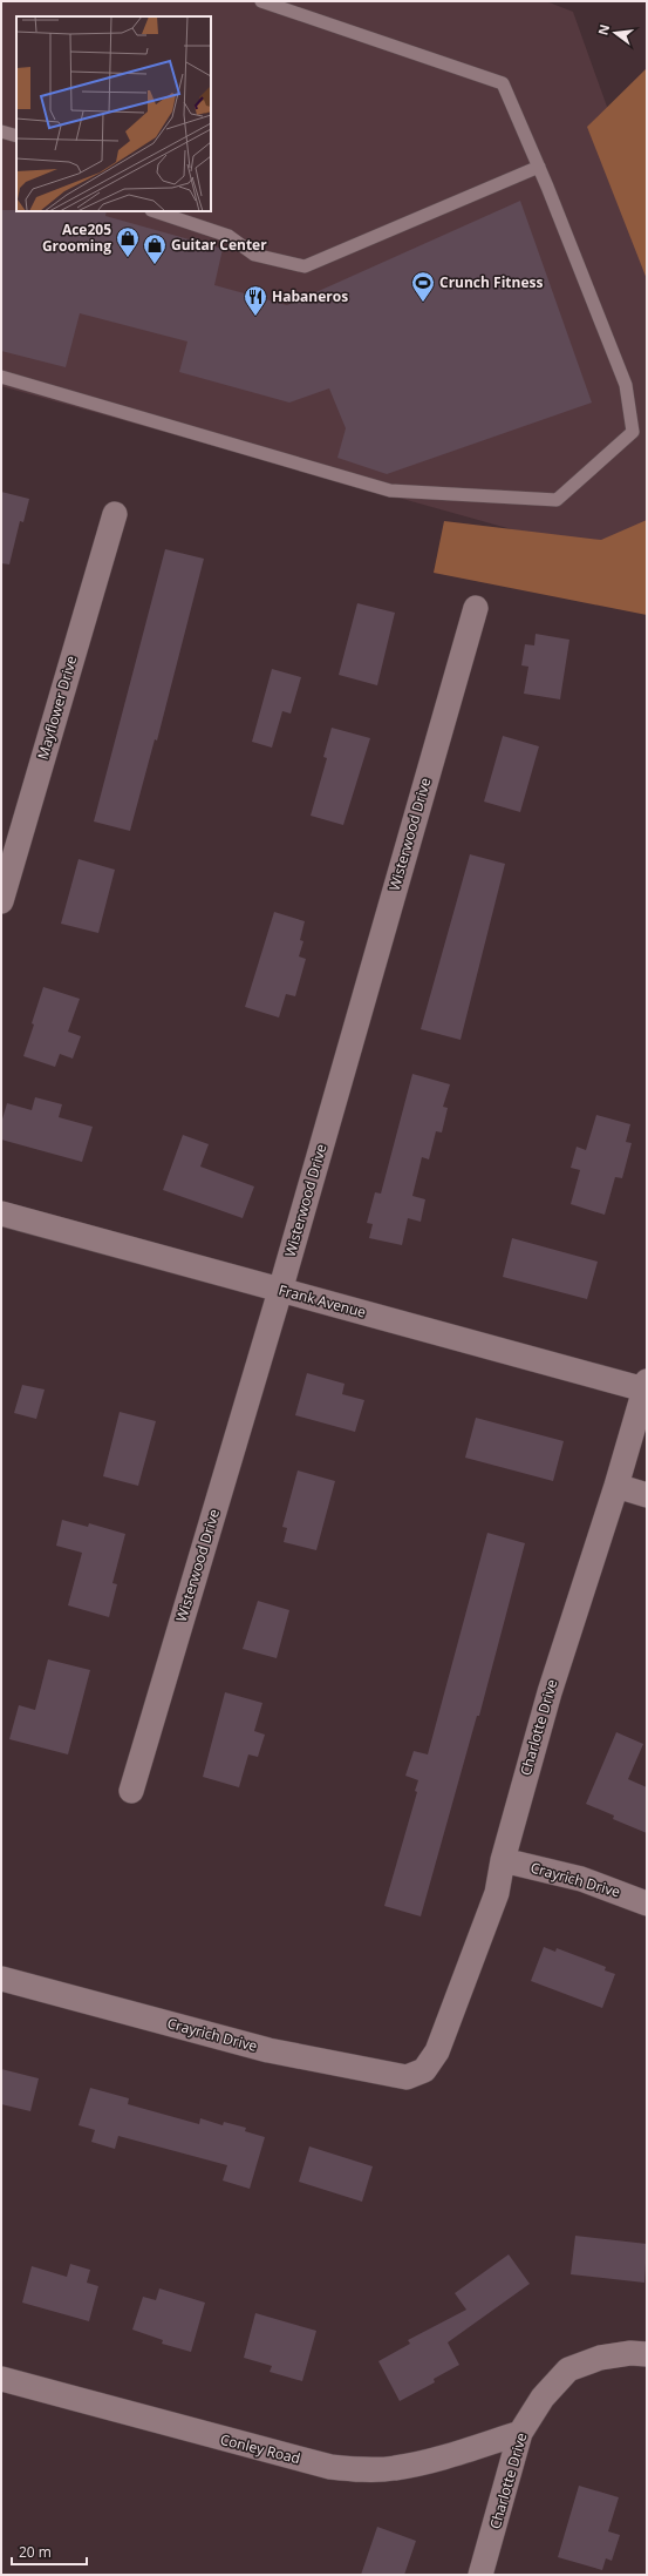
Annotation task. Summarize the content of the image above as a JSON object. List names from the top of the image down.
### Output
{
  "streets": {
    "street": [
      "Mayflower Drive",
      "Wisterwood Drive",
      "Frank Avenue",
      "Charlotte Drive",
      "Crayrich Drive",
      "Conley Road"
    ]
  },
  "crossings": [
    ["Wisterwood Drive", "Frank Avenue"],
    ["Frank Avenue", "Charlotte Drive"],
    ["Charlotte Drive", "Crayrich Drive"],
    ["Charlotte Drive", "Conley Road"]
  ],
  "places": {
    "shop": ["Ace205 Grooming", "Guitar Center"],
    "sports": ["Crunch Fitness"],
    "restaurant": ["Habaneros"]
  },
  "scale_bar": "20 m",
  "north": "left"
}
